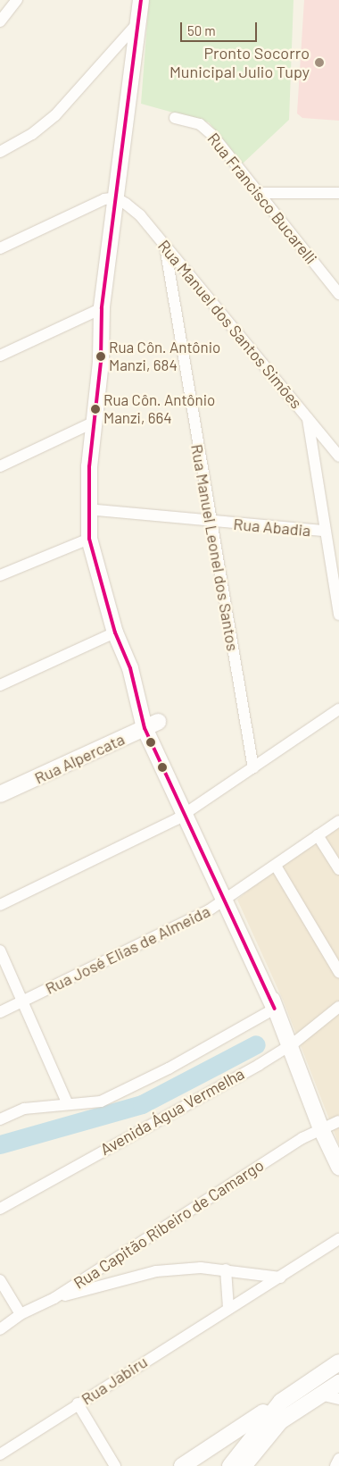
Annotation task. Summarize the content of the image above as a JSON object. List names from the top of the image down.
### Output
{
  "streets": {
    "street": [
      "Rua Francisco Bucarelli",
      "Rua Manuel dos Santos Simões",
      "Rua Abadia",
      "Rua Manuel Leonel dos Santos",
      "Rua Alpercata",
      "Rua José Elias de Almeida",
      "Avenida Água Vermelha",
      "Rua Capitão Ribeiro de Camargo",
      "Rua Jabiru"
    ]
  },
  "crossings": [
    ["Rua Manuel dos Santos Simões", "Rua Manuel Leonel dos Santos"],
    ["Rua Abadia", "Rua Manuel Leonel dos Santos"]
  ],
  "places": ["Pronto Socorro Municipal Julio Tupy", "Rua Côn. Antônio Manzi, 684", "Rua Côn. Antônio Manzi, 664"],
  "scale_bar": "50 m"
}
